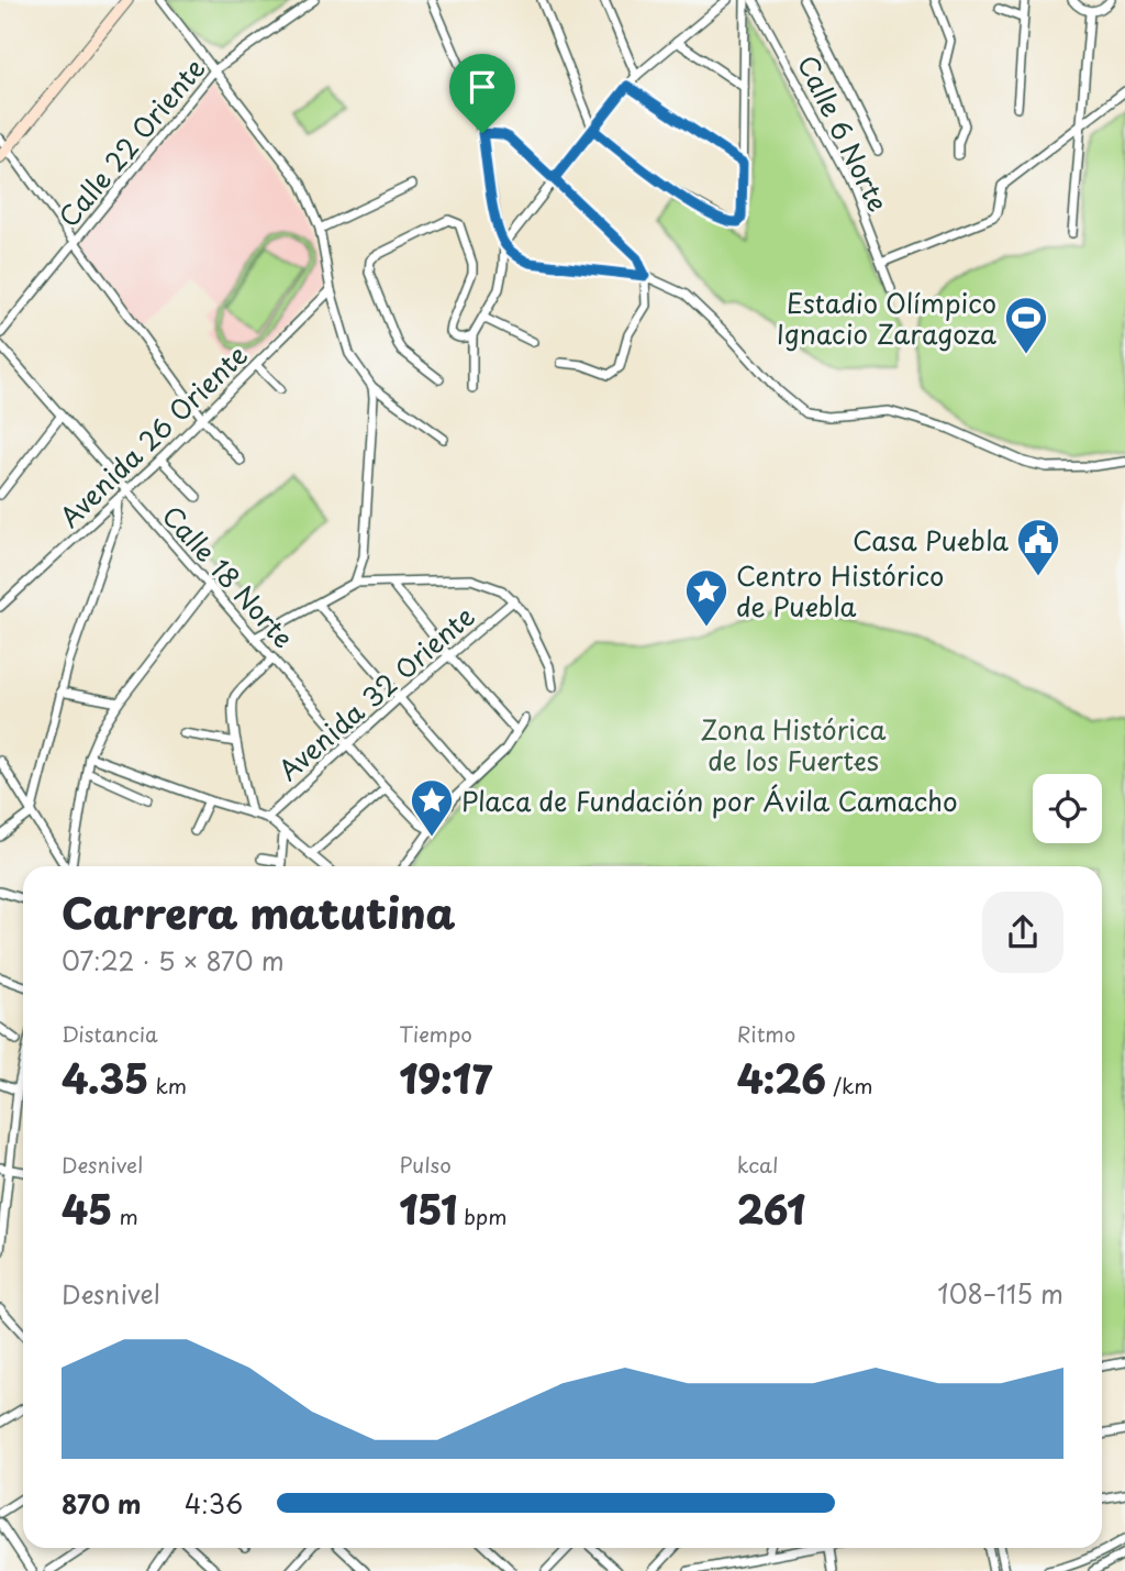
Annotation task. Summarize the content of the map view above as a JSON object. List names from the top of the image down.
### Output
{
  "streets": {
    "street": [
      "Calle 6 Norte",
      "Calle 22 Oriente",
      "Avenida 26 Oriente",
      "Calle 18 Norte",
      "Avenida 32 Oriente"
    ]
  },
  "crossings": [
    ["Avenida 26 Oriente", "Calle 18 Norte"],
    ["Calle 18 Norte", "Avenida 32 Oriente"]
  ],
  "parks": ["Zona Histórica de los Fuertes"],
  "places": {
    "sports": ["Estadio Olímpico Ignacio Zaragoza"],
    "public building": ["Casa Puebla"],
    "place": ["Centro Histórico de Puebla", "Placa de Fundación por Ávila Camacho"]
  },
  "page": {
    "heading": ["Carrera matutina", "07:22 · 5 × 870 m"],
    "stats": [
      ["Distancia", "4.35 km"],
      ["Tiempo", "19:17"],
      ["Ritmo", "4:26 /km"],
      ["Desnivel", "45 m"],
      ["Pulso", "151 bpm"],
      ["kcal", "261"]
    ],
    "chart": ["Desnivel", "108–115 m"],
    "list": [
      {
        "name": "870 m",
        "note": "4:36"
      }
    ]
  }
}
